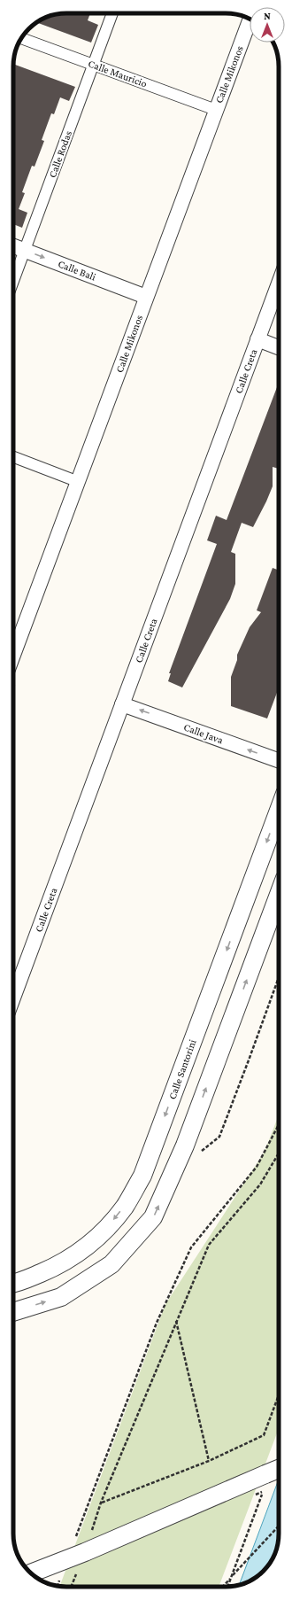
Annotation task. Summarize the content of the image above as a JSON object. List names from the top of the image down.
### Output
{
  "streets": {
    "street": [
      "Calle Mauricio",
      "Calle Mikonos",
      "Calle Rodas",
      "Calle Bali",
      "Calle Creta",
      "Calle Java",
      "Calle Santorini"
    ]
  },
  "crossings": [
    ["Calle Mauricio", "Calle Mikonos"],
    ["Calle Mauricio", "Calle Rodas"],
    ["Calle Mikonos", "Calle Bali"],
    ["Calle Rodas", "Calle Bali"],
    ["Calle Creta", "Calle Java"]
  ],
  "one_way": ["Calle Bali", "Calle Java"],
  "north": "top"
}
